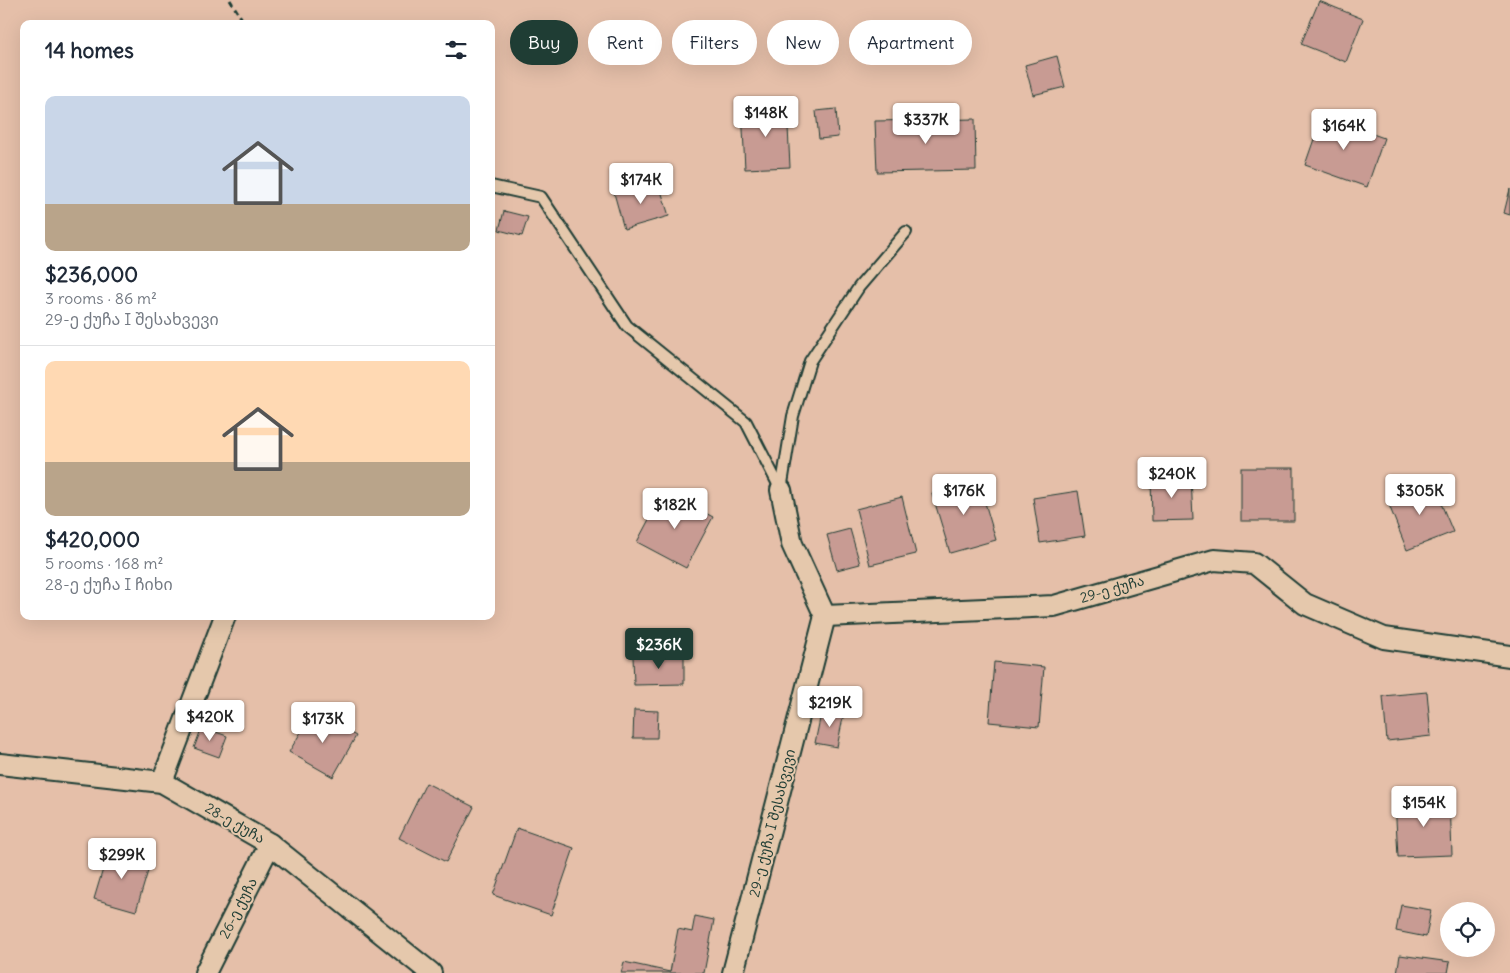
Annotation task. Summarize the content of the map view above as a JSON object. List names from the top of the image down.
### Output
{
  "streets": {
    "street": [
      "29-ე ქუჩა",
      "28-ე ქუჩა",
      "29-ე ქუჩა I შესახვევი",
      "26-ე ქუჩა"
    ]
  },
  "crossings": [
    ["29-ე ქუჩა", "29-ე ქუჩა I შესახვევი"],
    ["28-ე ქუჩა", "26-ე ქუჩა"]
  ],
  "page": {
    "chip": [
      "Buy",
      "Rent",
      "Filters",
      "New",
      "Apartment"
    ],
    "heading": "14 homes",
    "list": [
      {
        "name": "$236,000",
        "note": "3 rooms · 86 m² · 29-ე ქუჩა I შესახვევი"
      },
      {
        "name": "$420,000",
        "note": "5 rooms · 168 m² · 28-ე ქუჩა I ჩიხი"
      }
    ],
    "price": [
      "$148K",
      "$337K",
      "$164K",
      "$174K",
      "$240K",
      "$176K",
      "$305K",
      "$182K",
      "$236K",
      "$219K",
      "$420K",
      "$173K",
      "$154K",
      "$299K"
    ]
  }
}
